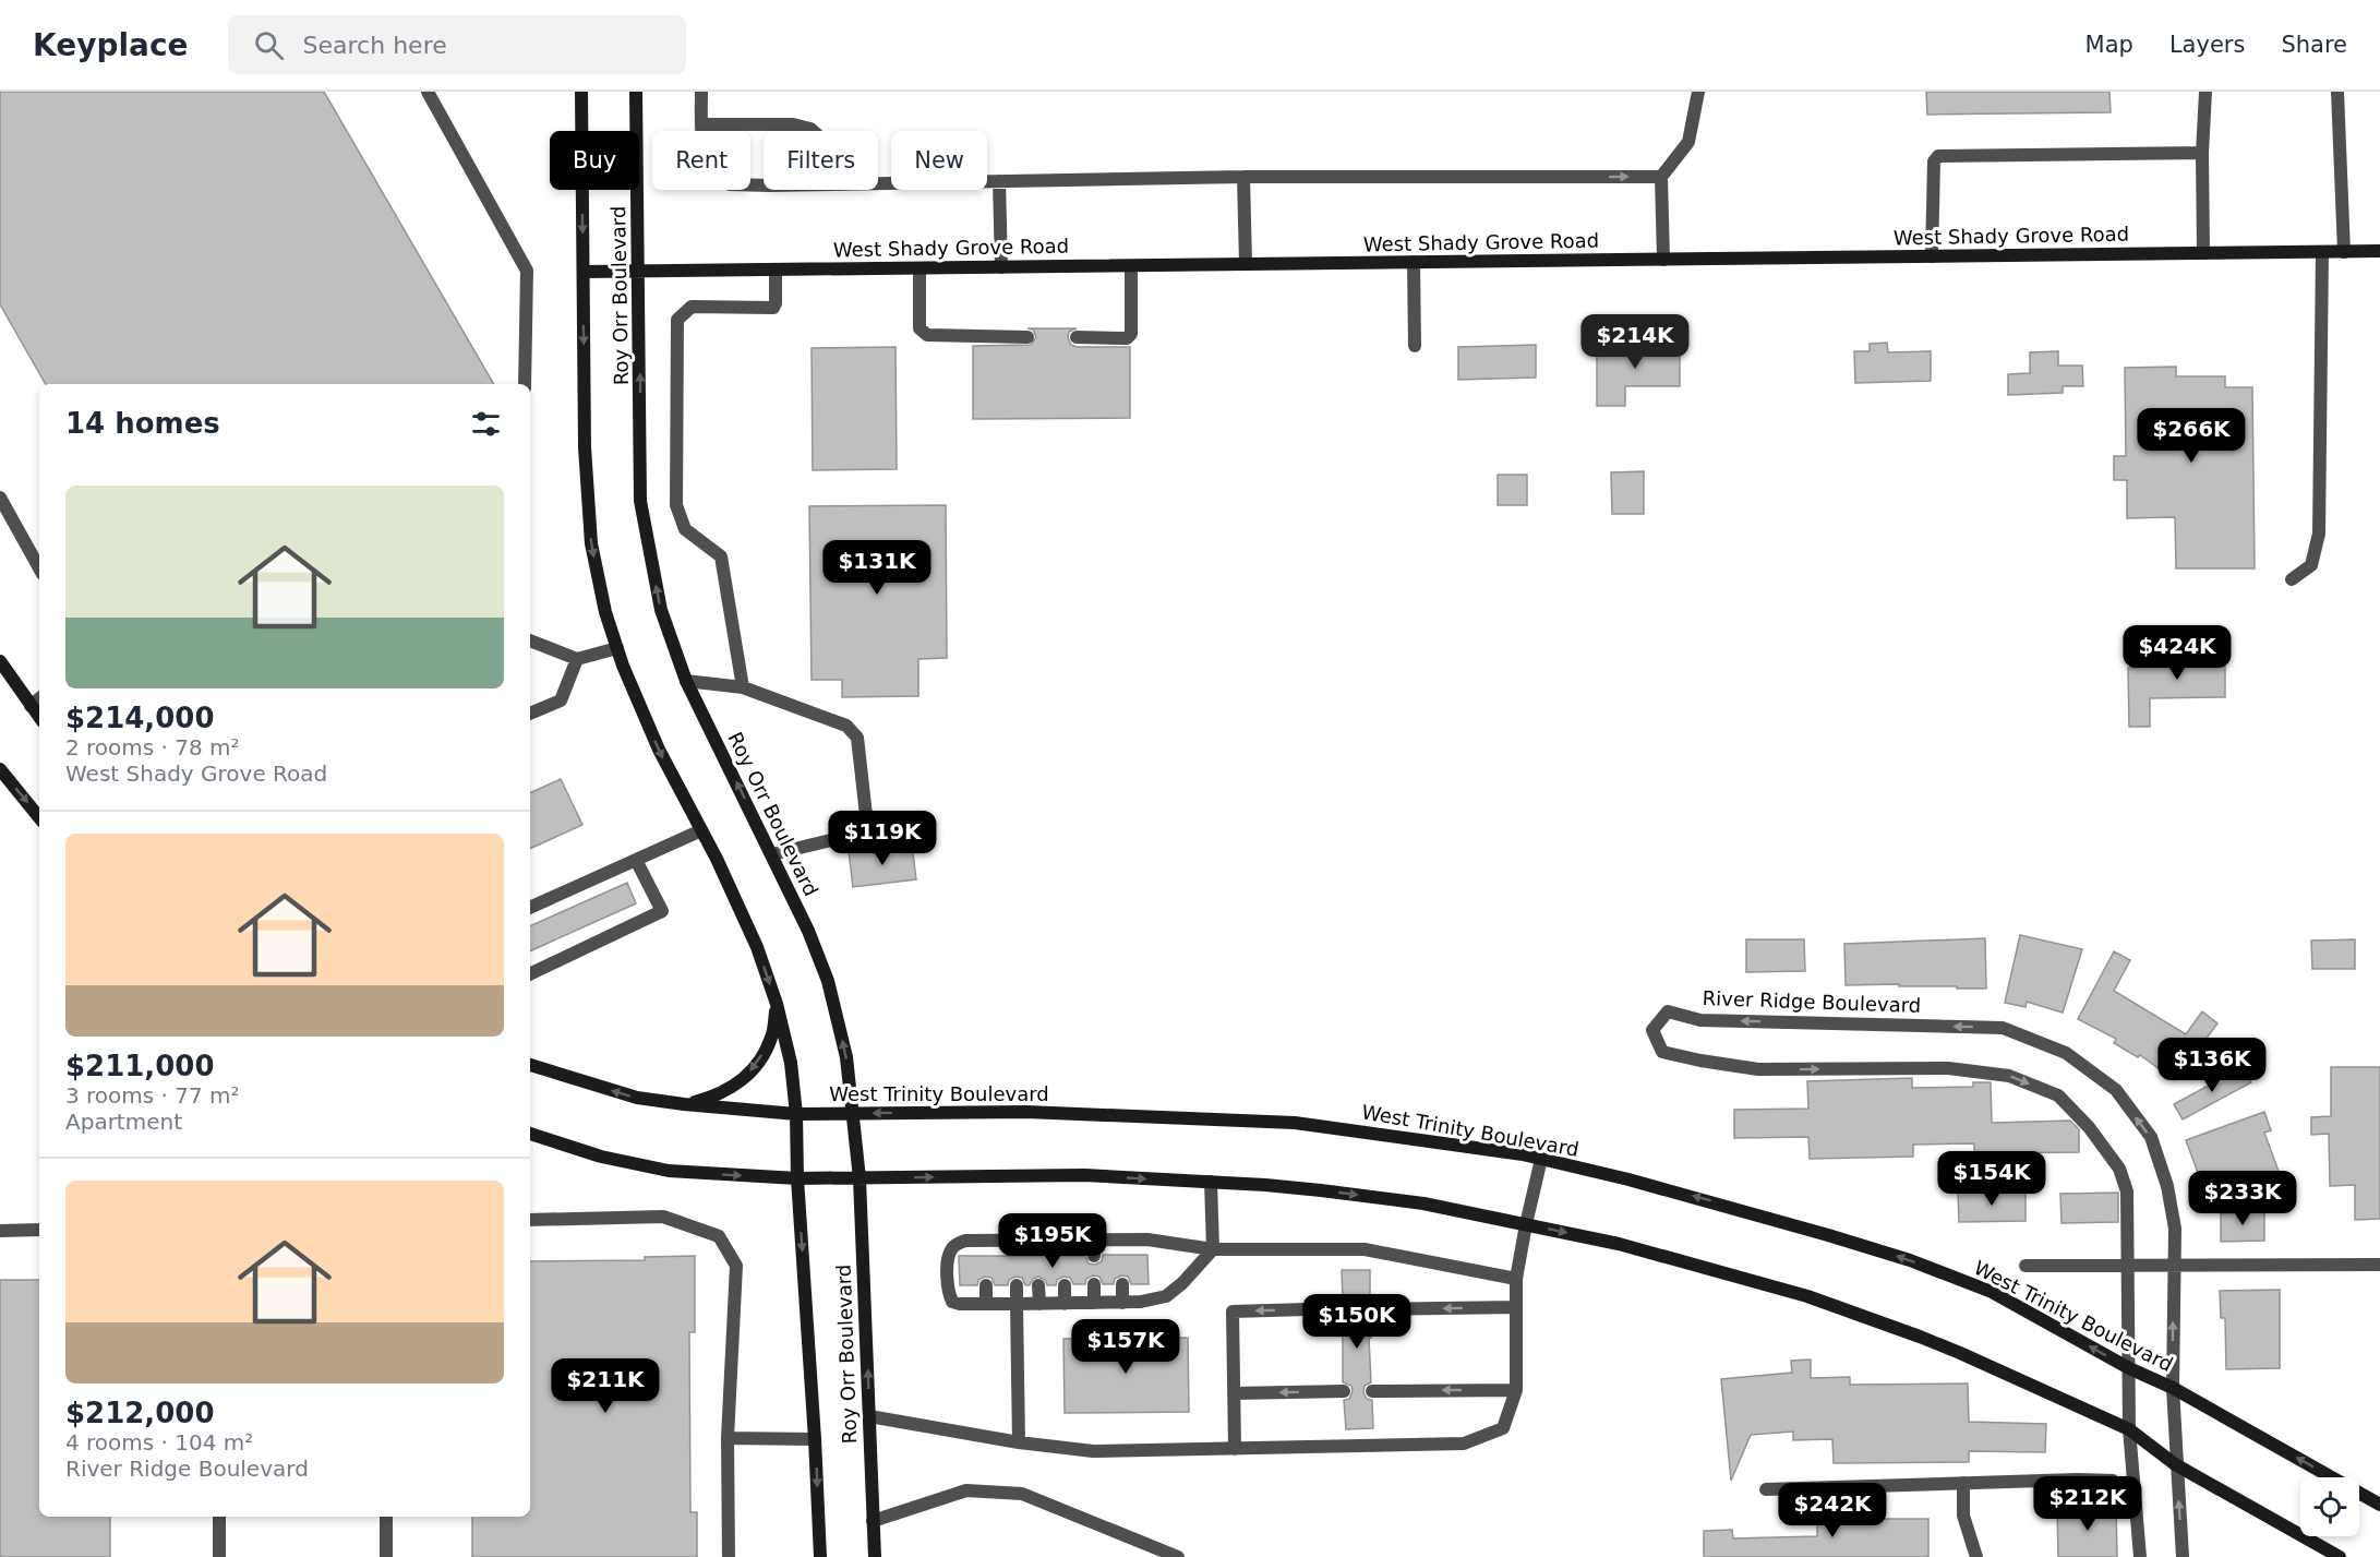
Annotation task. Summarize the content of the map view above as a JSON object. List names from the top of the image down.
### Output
{
  "streets": {
    "main road": ["West Shady Grove Road", "Roy Orr Boulevard", "West Trinity Boulevard"],
    "street": ["River Ridge Boulevard"]
  },
  "crossings": [
    ["West Shady Grove Road", "Roy Orr Boulevard"],
    ["Roy Orr Boulevard", "West Trinity Boulevard"],
    ["River Ridge Boulevard", "West Trinity Boulevard"]
  ],
  "page": {
    "header": "Keyplace",
    "search": "Search here",
    "nav": ["Map", "Layers", "Share"],
    "chip": [
      "Buy",
      "Rent",
      "Filters",
      "New"
    ],
    "price": [
      "$214K",
      "$266K",
      "$131K",
      "$424K",
      "$119K",
      "$136K",
      "$154K",
      "$233K",
      "$195K",
      "$150K",
      "$157K",
      "$211K",
      "$212K",
      "$242K"
    ],
    "heading": "14 homes",
    "list": [
      {
        "name": "$214,000",
        "note": "2 rooms · 78 m² · West Shady Grove Road"
      },
      {
        "name": "$211,000",
        "note": "3 rooms · 77 m² · Apartment"
      },
      {
        "name": "$212,000",
        "note": "4 rooms · 104 m² · River Ridge Boulevard"
      }
    ]
  }
}
